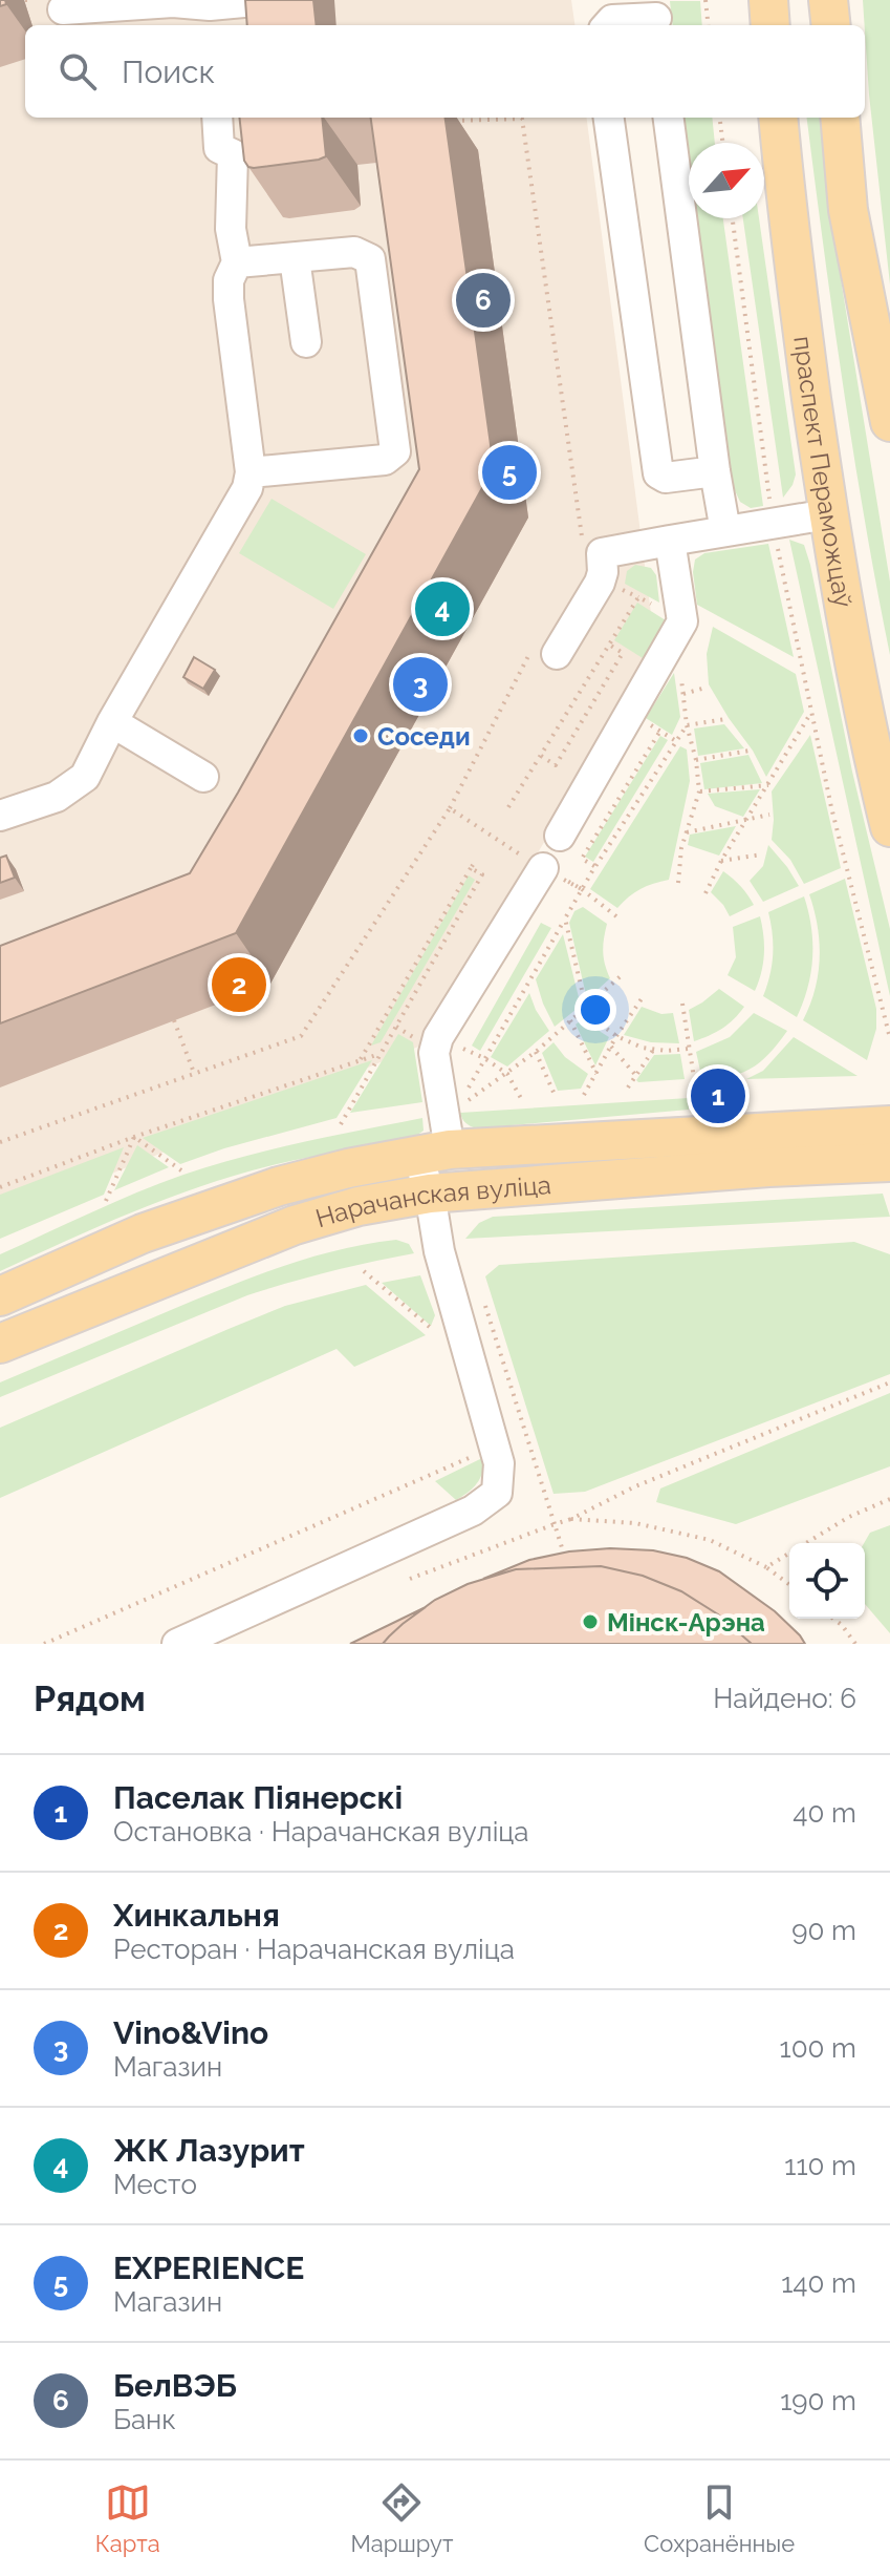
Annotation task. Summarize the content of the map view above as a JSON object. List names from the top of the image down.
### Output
{
  "streets": {
    "main road": ["праспект Пераможцаў", "Нарачанская вуліца"]
  },
  "places": ["Соседи", "Мінск-Арэна"],
  "north": "top right",
  "page": {
    "search": "Поиск",
    "pins": [
      "6",
      "5",
      "4",
      "3",
      "2",
      "1"
    ],
    "heading": ["Рядом", "Найдено: 6"],
    "list": [
      {
        "mark": "1",
        "name": "Паселак Піянерскі",
        "note": "Остановка · Нарачанская вуліца",
        "value": "40 m"
      },
      {
        "mark": "2",
        "name": "Хинкальня",
        "note": "Ресторан · Нарачанская вуліца",
        "value": "90 m"
      },
      {
        "mark": "3",
        "name": "Vino&Vino",
        "note": "Магазин",
        "value": "100 m"
      },
      {
        "mark": "4",
        "name": "ЖК Лазурит",
        "note": "Место",
        "value": "110 m"
      },
      {
        "mark": "5",
        "name": "EXPERIENCE",
        "note": "Магазин",
        "value": "140 m"
      },
      {
        "mark": "6",
        "name": "БелВЭБ",
        "note": "Банк",
        "value": "190 m"
      }
    ],
    "nav": ["Карта", "Маршрут", "Сохранённые"]
  }
}
